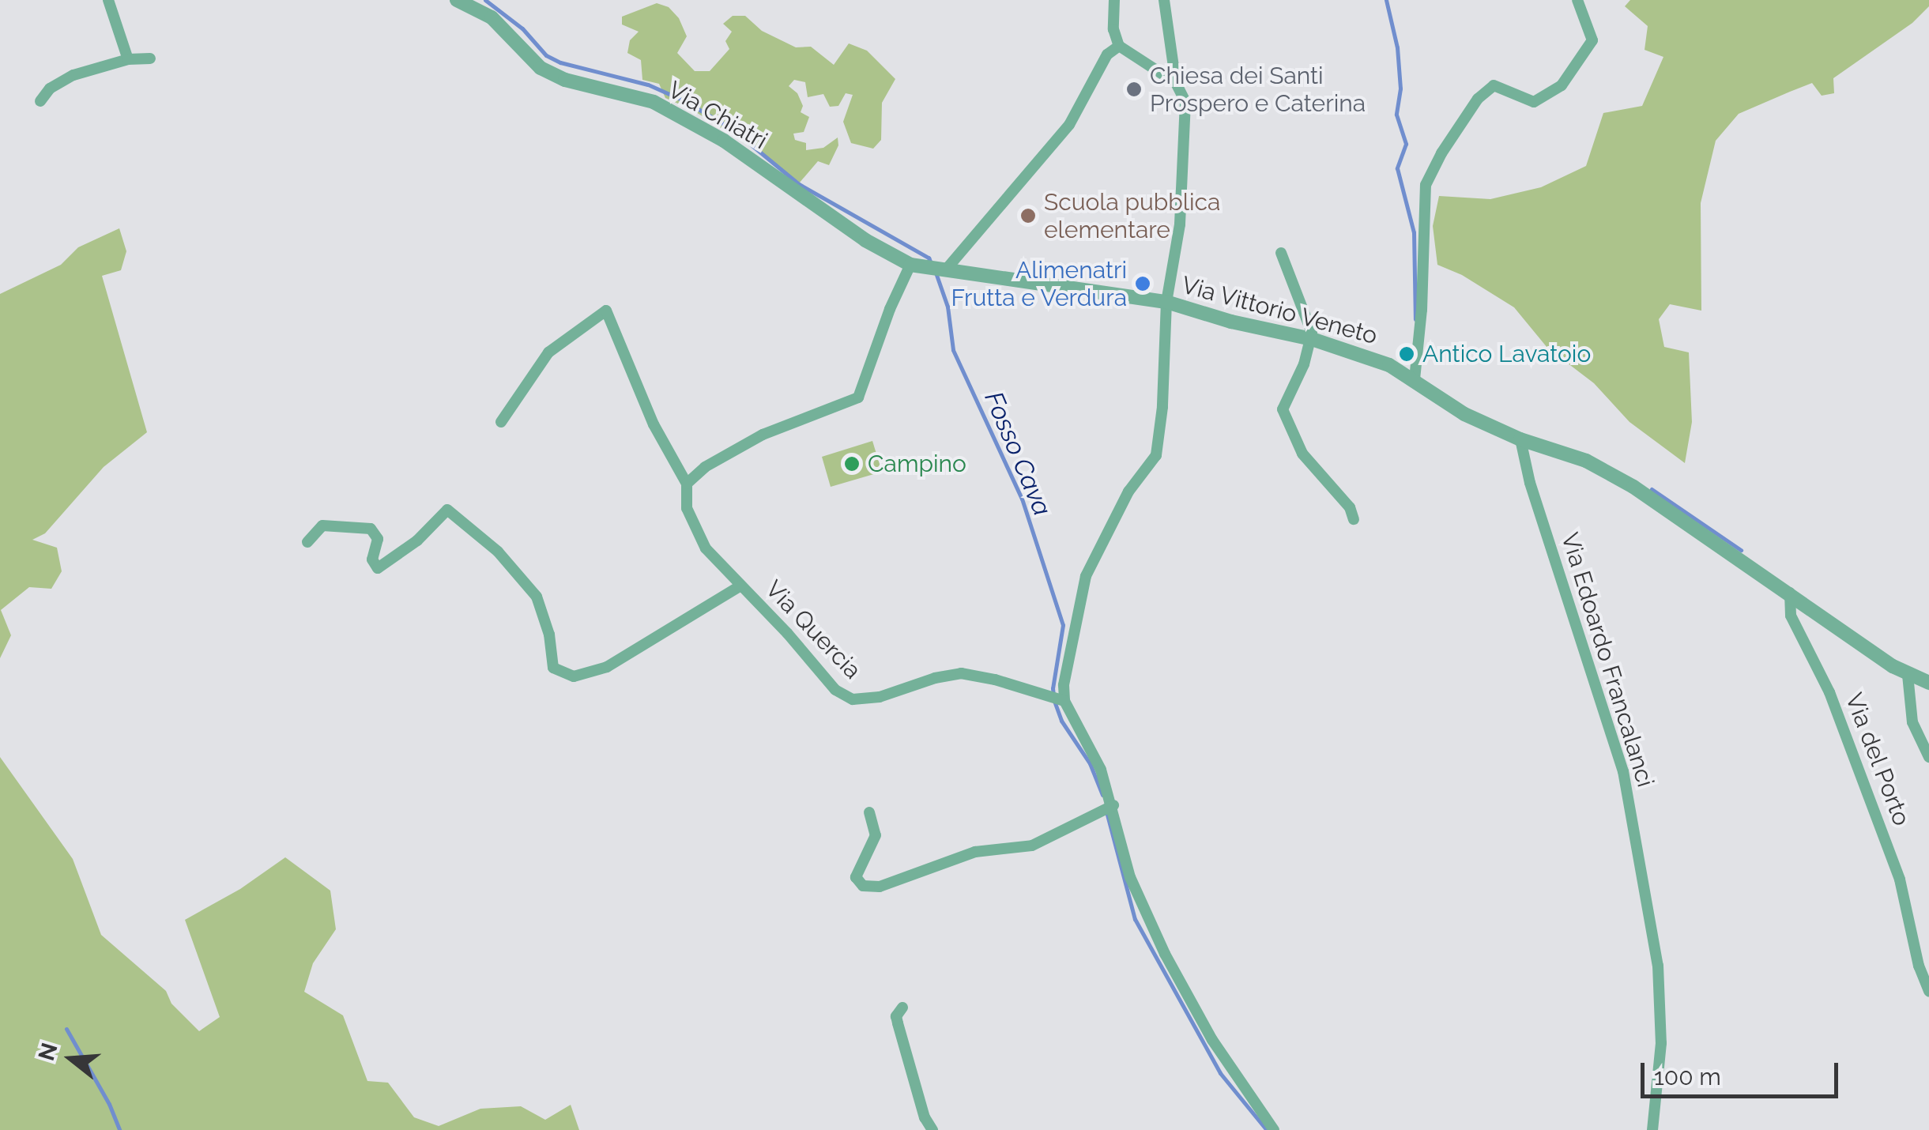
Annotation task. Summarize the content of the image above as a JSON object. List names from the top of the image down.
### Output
{
  "streets": {
    "street": [
      "Via Chiatri",
      "Via Vittorio Veneto",
      "Via Quercia",
      "Via Edoardo Francalanci",
      "Via del Porto"
    ]
  },
  "crossings": [
    ["Via Chiatri", "Via Vittorio Veneto"],
    ["Via Vittorio Veneto", "Via Edoardo Francalanci"],
    ["Via Vittorio Veneto", "Via del Porto"]
  ],
  "water": ["Fosso Cava"],
  "places": [
    "Chiesa dei Santi Prospero e Caterina",
    "Scuola pubblica elementare",
    "Alimenatri Frutta e Verdura",
    "Antico Lavatoio",
    "Campino"
  ],
  "scale_bar": "100 m",
  "north": "left"
}
